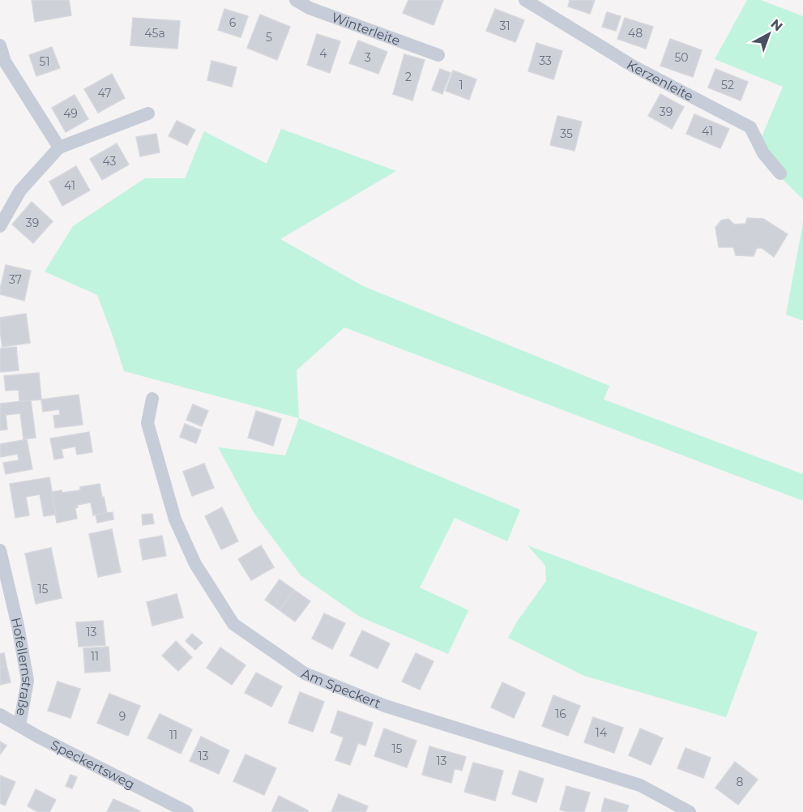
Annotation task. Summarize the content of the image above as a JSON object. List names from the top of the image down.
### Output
{
  "streets": {
    "street": [
      "Winterleite",
      "Kerzenleite",
      "Hofellernstraße",
      "Am Speckert",
      "Speckertsweg"
    ]
  },
  "crossings": [
    ["Hofellernstraße", "Speckertsweg"]
  ],
  "house_numbers": [
    "6",
    "31",
    "45a",
    "48",
    "5",
    "4",
    "3",
    "50",
    "33",
    "51",
    "2",
    "1",
    "52",
    "47",
    "39",
    "49",
    "41",
    "35",
    "43",
    "41",
    "39",
    "37",
    "15",
    "13",
    "11",
    "16",
    "9",
    "14",
    "11",
    "15",
    "13",
    "13",
    "8"
  ],
  "north": "top right"
}
